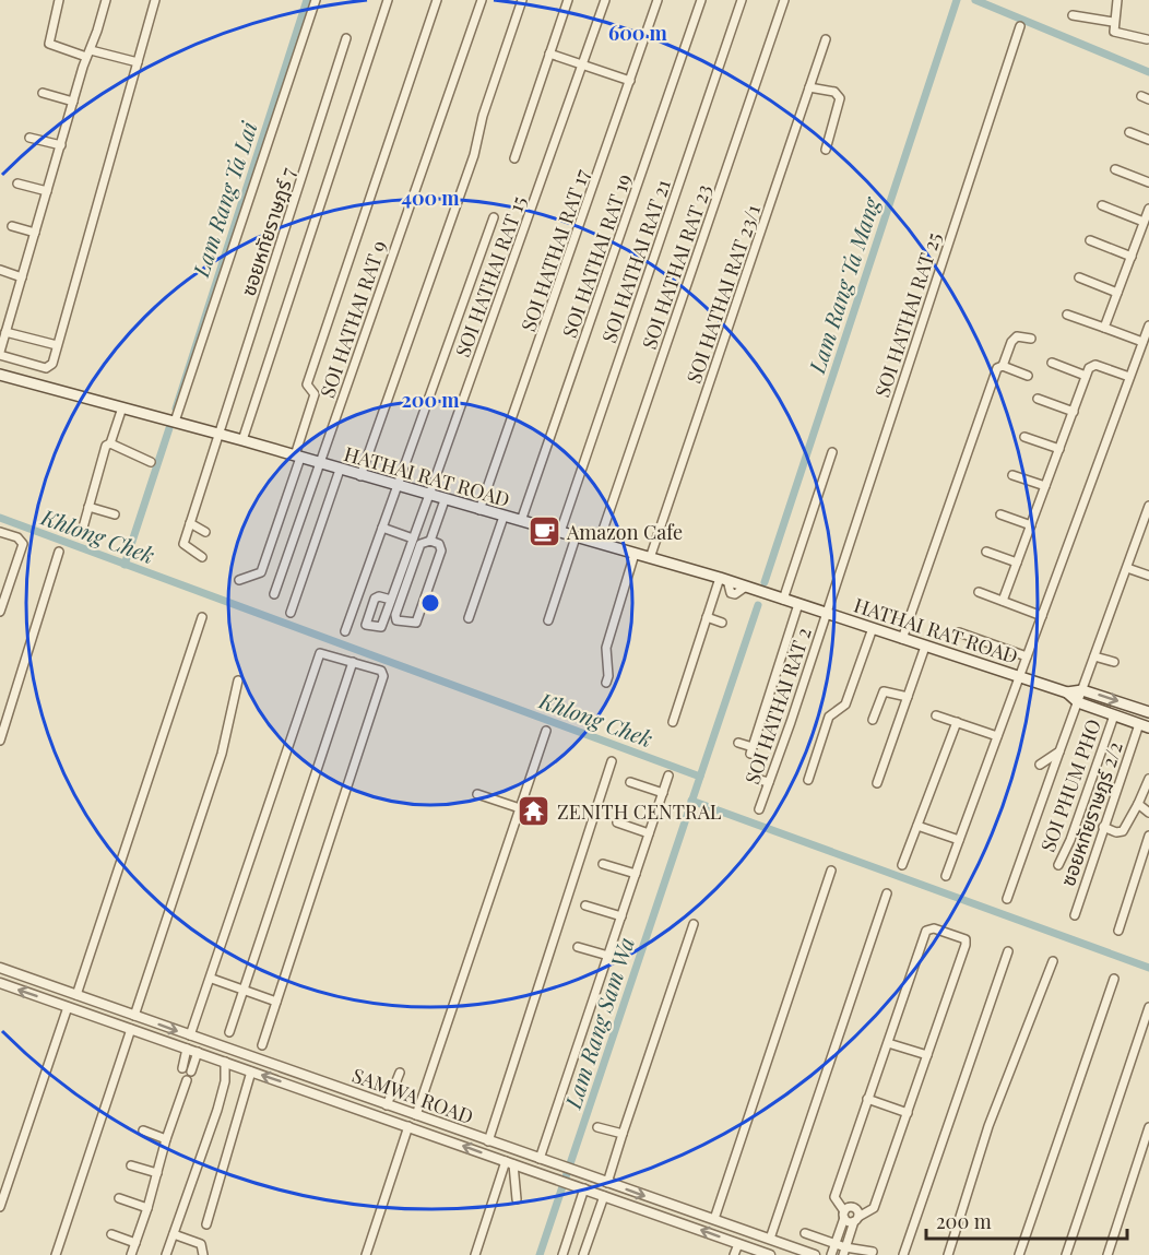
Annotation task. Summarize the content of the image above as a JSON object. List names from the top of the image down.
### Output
{
  "streets": {
    "main road": ["HATHAI RAT ROAD"],
    "street": [
      "ซอยหทัยราษฎร์ 7",
      "SOI HATHAI RAT 17",
      "SOI HATHAI RAT 19",
      "SOI HATHAI RAT 21",
      "SOI HATHAI RAT 23",
      "SOI HATHAI RAT 15",
      "SOI HATHAI RAT 23/1",
      "SOI HATHAI RAT 25",
      "SOI HATHAI RAT 9",
      "SOI HATHAI RAT 2",
      "SOI PHUM PHO",
      "ซอยหทัยราษฎร์ 2/2",
      "SAMWA ROAD"
    ]
  },
  "crossings": [
    ["ซอยหทัยราษฎร์ 7", "HATHAI RAT ROAD"],
    ["SOI HATHAI RAT 17", "HATHAI RAT ROAD"],
    ["SOI HATHAI RAT 19", "HATHAI RAT ROAD"],
    ["SOI HATHAI RAT 21", "HATHAI RAT ROAD"],
    ["SOI HATHAI RAT 23", "HATHAI RAT ROAD"],
    ["SOI HATHAI RAT 15", "HATHAI RAT ROAD"],
    ["SOI HATHAI RAT 23/1", "HATHAI RAT ROAD"],
    ["SOI HATHAI RAT 25", "HATHAI RAT ROAD"],
    ["SOI HATHAI RAT 25", "SOI HATHAI RAT 2"],
    ["SOI HATHAI RAT 9", "HATHAI RAT ROAD"],
    ["HATHAI RAT ROAD", "SOI HATHAI RAT 2"],
    ["HATHAI RAT ROAD", "SOI PHUM PHO"],
    ["HATHAI RAT ROAD", "ซอยหทัยราษฎร์ 2/2"]
  ],
  "water": [
    "Lam Rang Ta Lai",
    "Lam Rang Ta Mang",
    "Khlong Chek",
    "Lam Rang Sam Wa"
  ],
  "places": {
    "cafe": ["Amazon Cafe"],
    "temple": ["ZENITH CENTRAL"]
  },
  "scale_bar": "200 m",
  "rings": ["600 m", "400 m", "200 m"]
}
